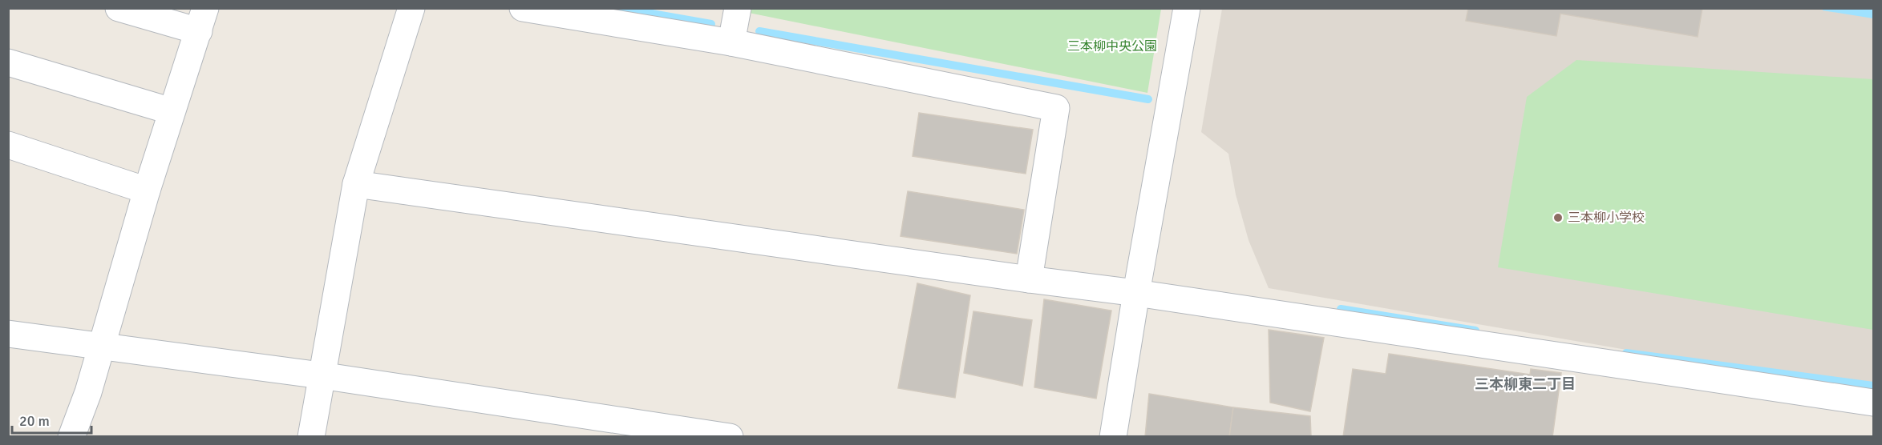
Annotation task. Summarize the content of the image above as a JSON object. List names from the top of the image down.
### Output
{
  "districts": ["三本柳東二丁目"],
  "parks": ["三本柳中央公園"],
  "places": ["三本柳小学校"],
  "scale_bar": "20 m"
}
